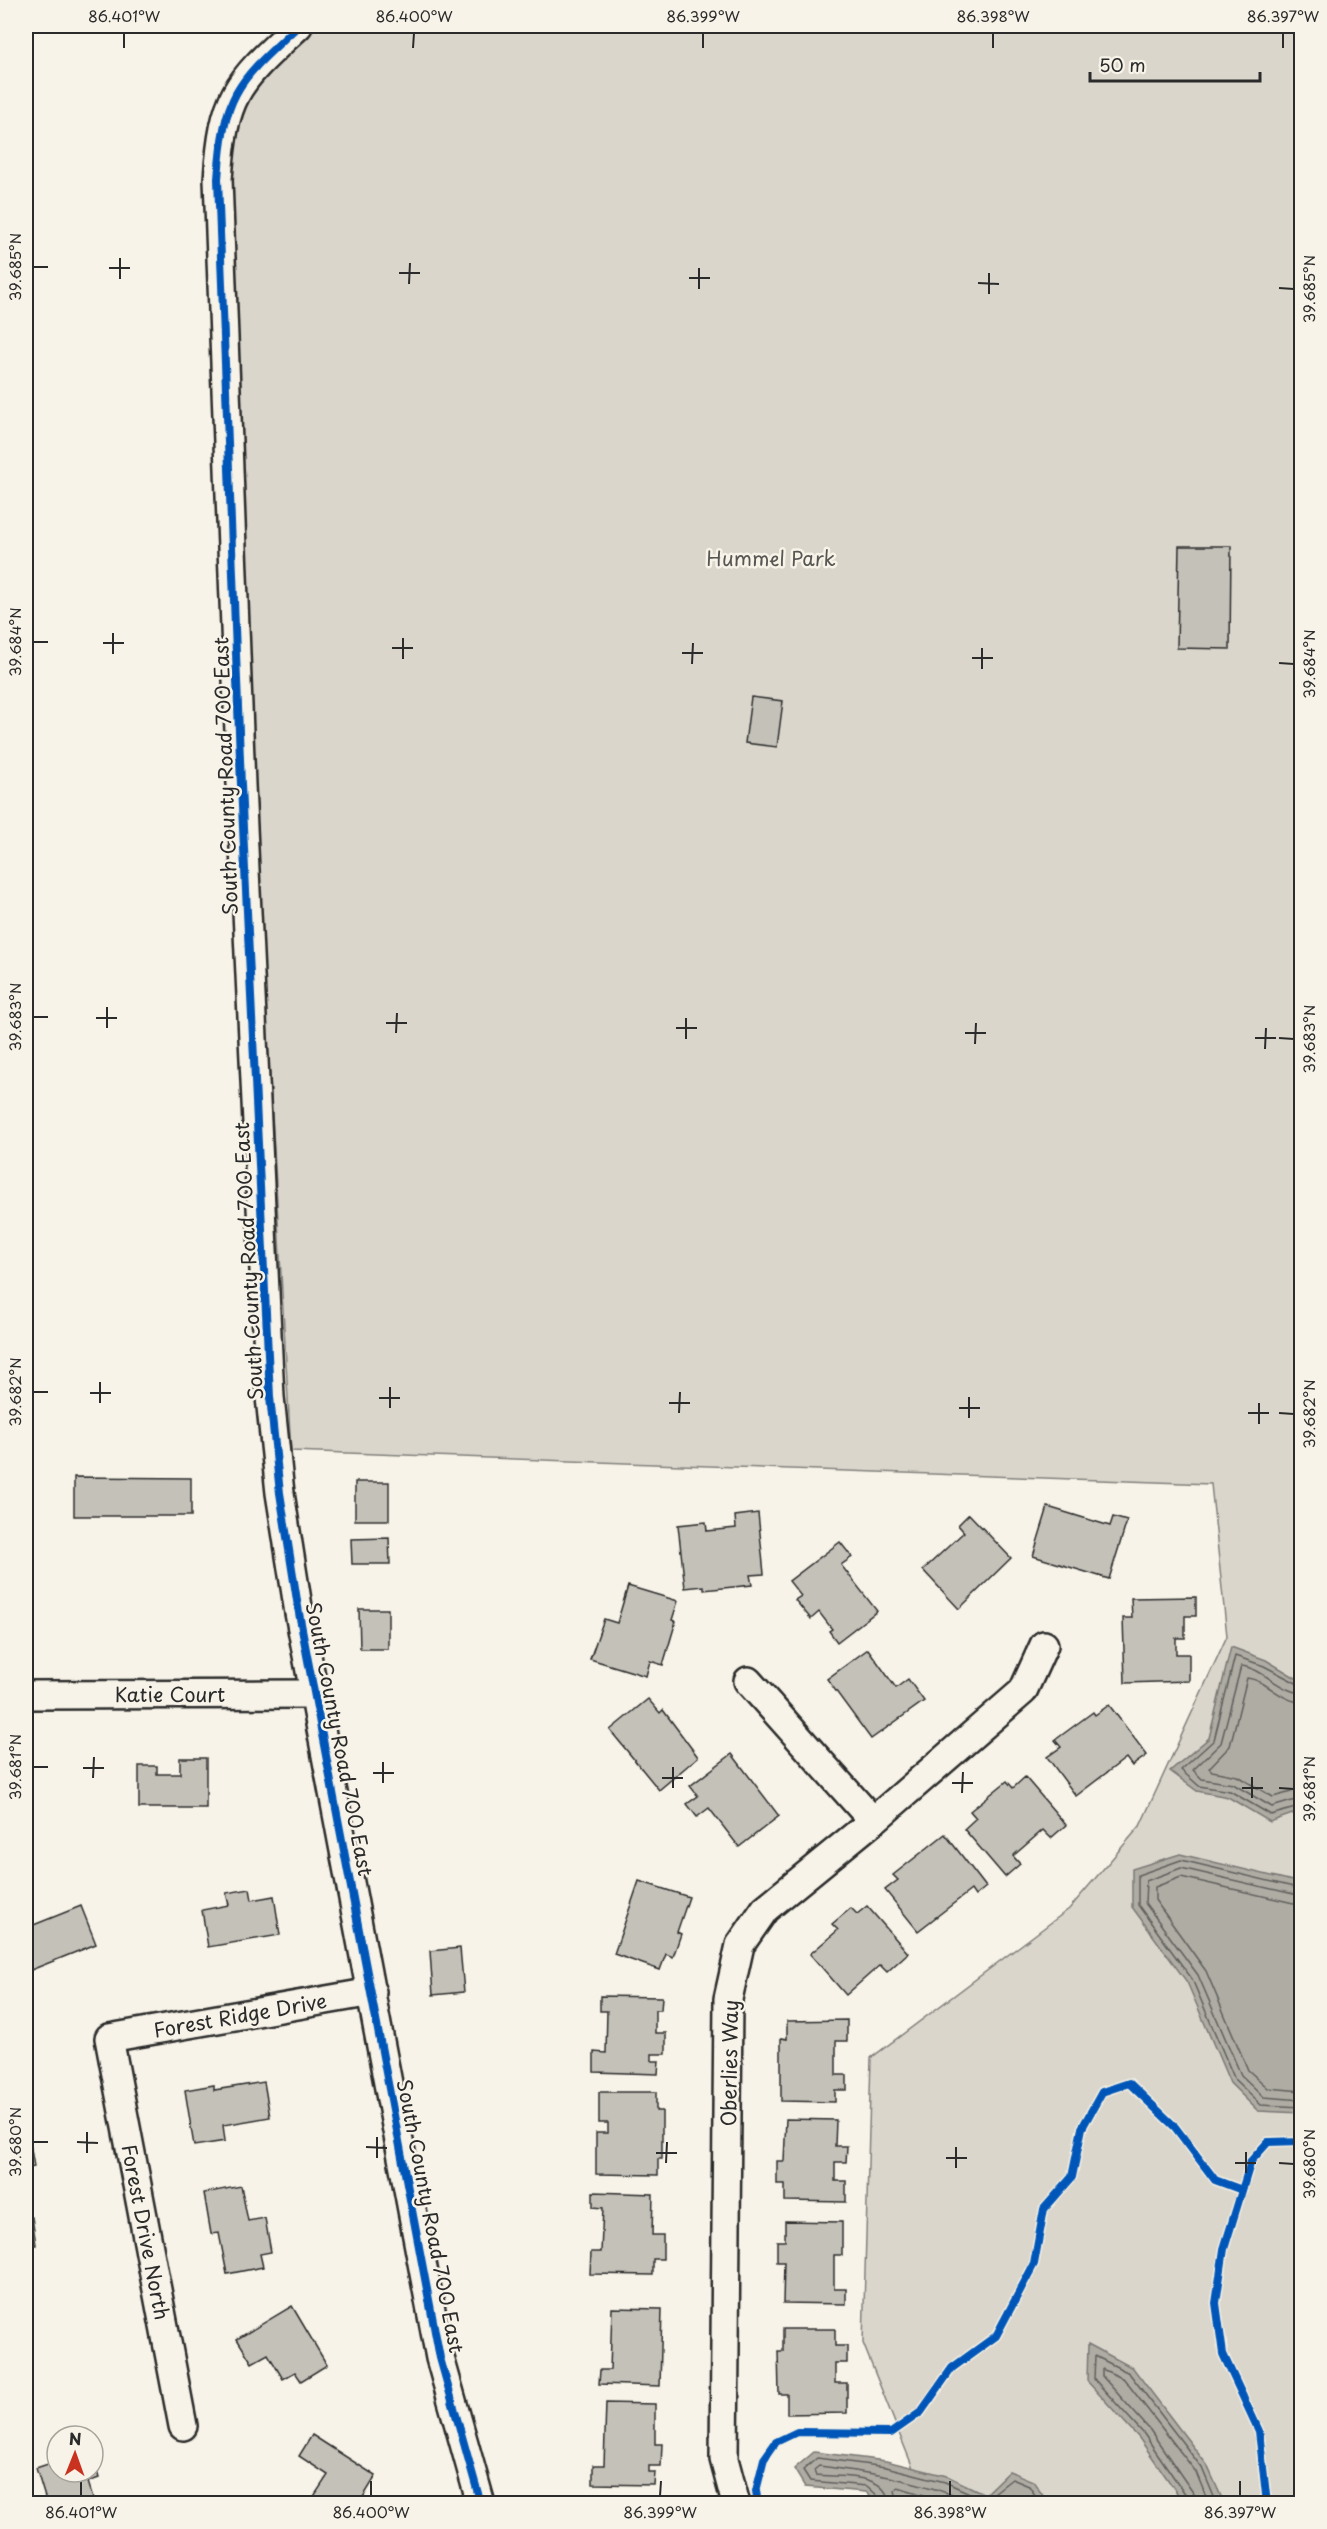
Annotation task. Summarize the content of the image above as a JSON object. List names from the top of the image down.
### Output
{
  "streets": {
    "street": [
      "South County Road 700 East",
      "Katie Court",
      "Forest Ridge Drive",
      "Oberlies Way",
      "Forest Drive North"
    ]
  },
  "crossings": [
    ["South County Road 700 East", "Katie Court"],
    ["South County Road 700 East", "Forest Ridge Drive"],
    ["Forest Ridge Drive", "Forest Drive North"]
  ],
  "parks": ["Hummel Park"],
  "scale_bar": "50 m",
  "north": "top",
  "coordinates": [
    "86.401°W",
    "86.400°W",
    "86.399°W",
    "86.398°W",
    "86.397°W",
    "39.685°N",
    "39.684°N",
    "39.683°N",
    "39.682°N",
    "39.681°N",
    "39.680°N"
  ]
}
